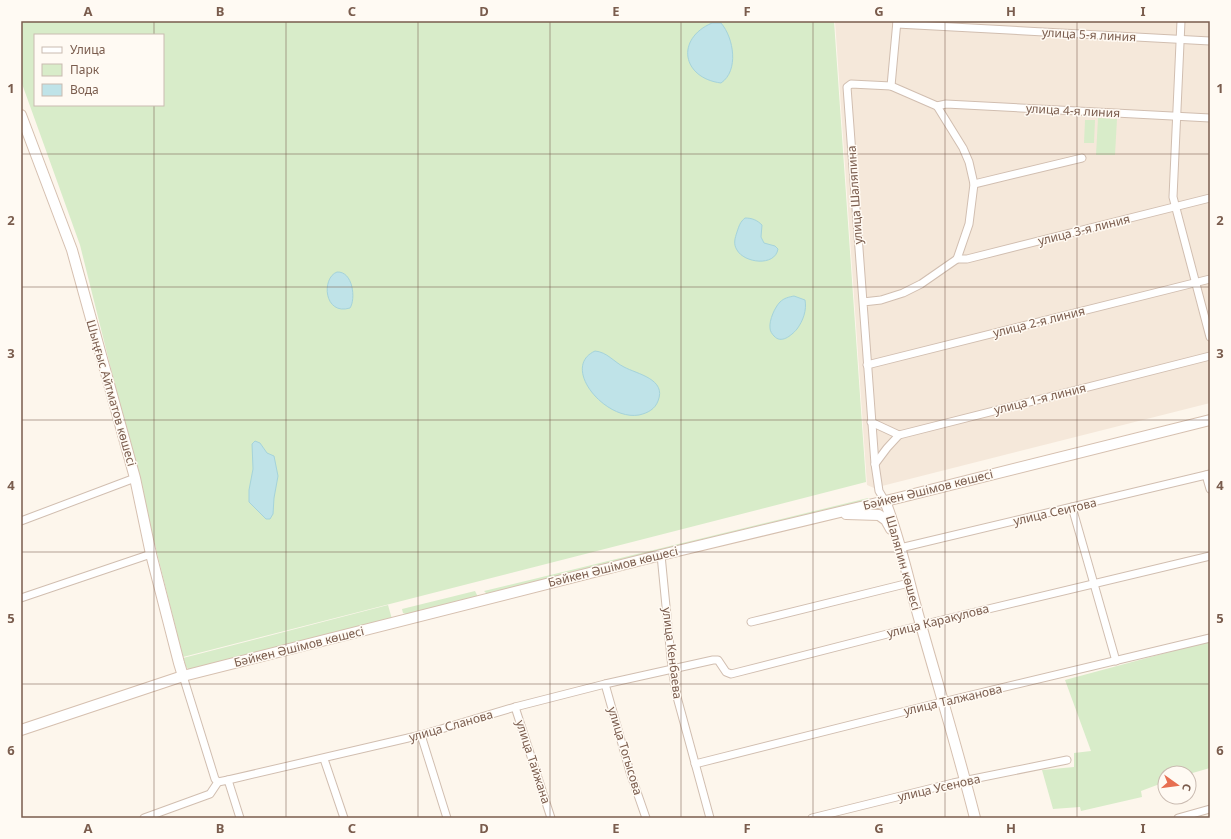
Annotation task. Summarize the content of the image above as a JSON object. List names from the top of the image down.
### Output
{
  "streets": {
    "main road": ["Шыңғыс Айтматов көшесі", "Бәйкен Әшімов көшесі", "Шаляпин көшесі"],
    "street": [
      "улица 5-я линия",
      "улица 4-я линия",
      "улица Шаляпина",
      "улица 3-я линия",
      "улица 2-я линия",
      "улица 1-я линия",
      "улица Сеитова",
      "улица Каракулова",
      "улица Кенбаева",
      "улица Талжанова",
      "улица Сланова",
      "улица Тогысова",
      "улица Тайжана",
      "улица Усенова"
    ]
  },
  "crossings": [
    ["улица Шаляпина", "Шаляпин көшесі"],
    ["улица 2-я линия", "Шаляпин көшесі"],
    ["Шыңғыс Айтматов көшесі", "Бәйкен Әшімов көшесі"],
    ["Бәйкен Әшімов көшесі", "Шаляпин көшесі"],
    ["Бәйкен Әшімов көшесі", "улица Кенбаева"],
    ["улица Сеитова", "Шаляпин көшесі"],
    ["Шаляпин көшесі", "улица Каракулова"],
    ["Шаляпин көшесі", "улица Талжанова"],
    ["Шаляпин көшесі", "улица Усенова"],
    ["улица Каракулова", "улица Кенбаева"],
    ["улица Каракулова", "улица Сланова"],
    ["улица Кенбаева", "улица Талжанова"],
    ["улица Кенбаева", "улица Сланова"],
    ["улица Сланова", "улица Тогысова"],
    ["улица Сланова", "улица Тайжана"]
  ],
  "legend": ["Улица", "Парк", "Вода"],
  "north": "right",
  "grid": {
    "columns": [
      "A",
      "B",
      "C",
      "D",
      "E",
      "F",
      "G",
      "H",
      "I"
    ],
    "rows": [
      "1",
      "2",
      "3",
      "4",
      "5",
      "6"
    ]
  }
}
